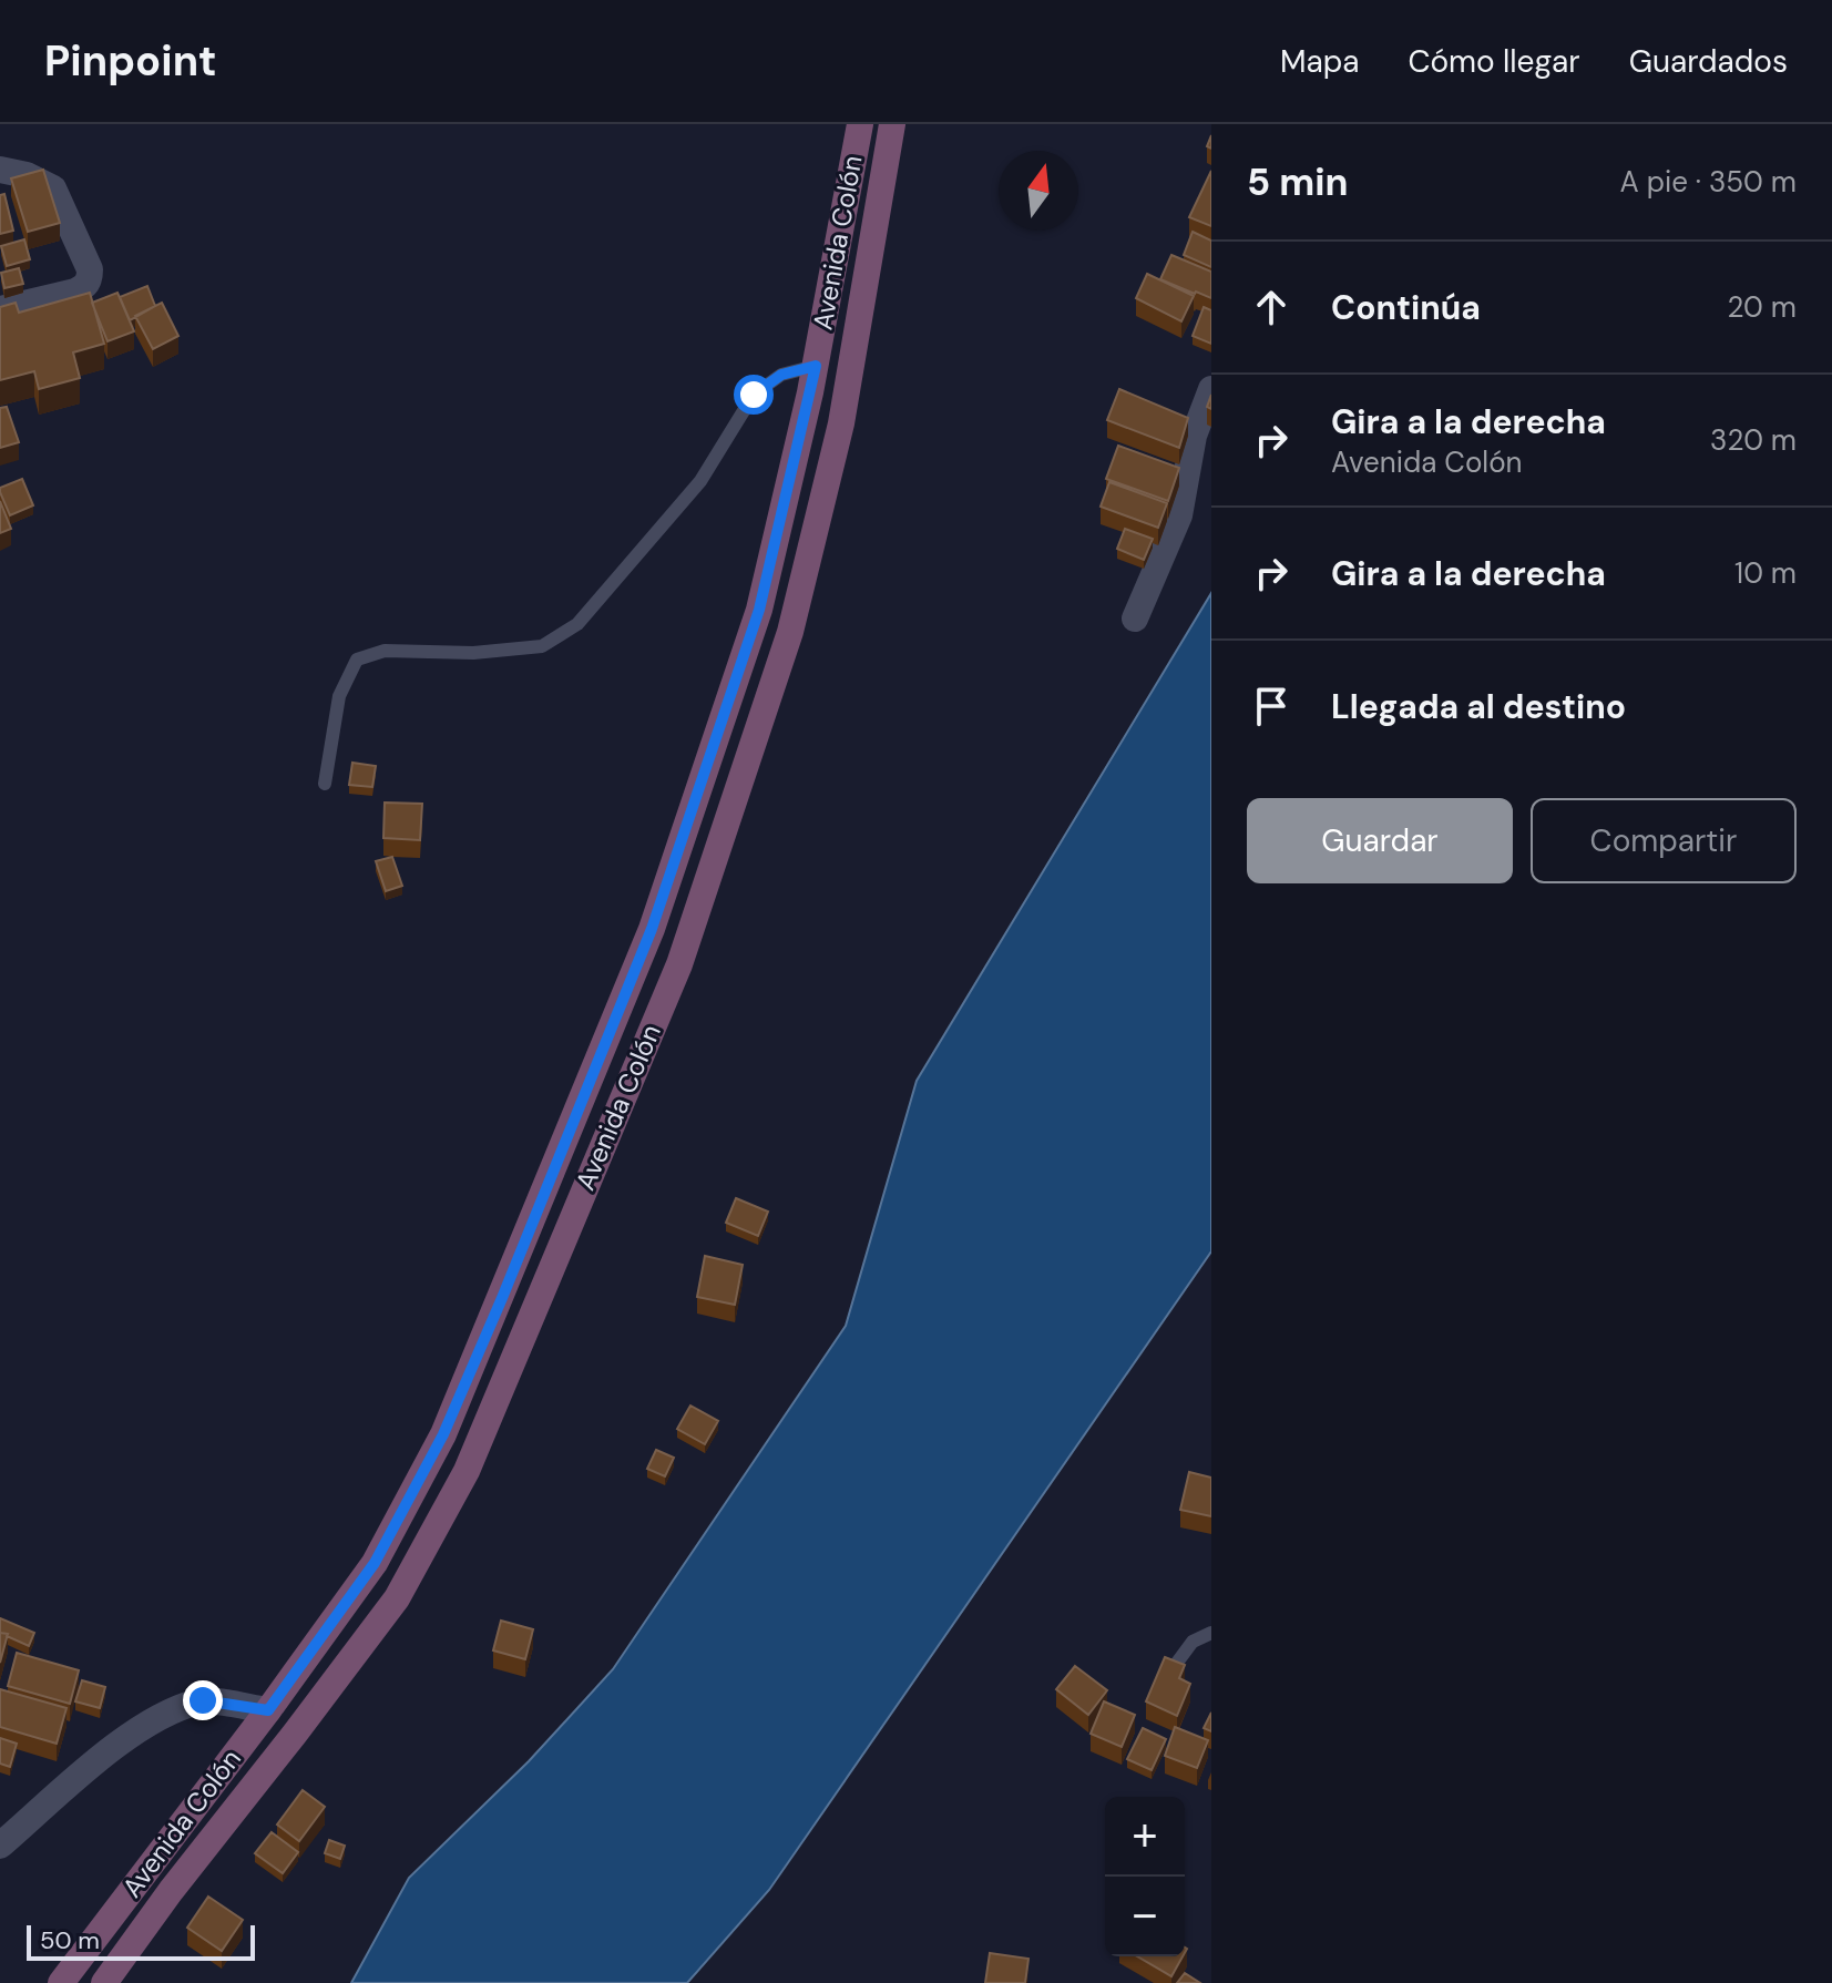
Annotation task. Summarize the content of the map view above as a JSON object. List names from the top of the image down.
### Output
{
  "streets": {
    "main road": ["Avenida Colón"]
  },
  "scale_bar": "50 m",
  "north": "top",
  "page": {
    "header": "Pinpoint",
    "nav": ["Mapa", "Cómo llegar", "Guardados"],
    "heading": ["5 min", "A pie · 350 m"],
    "list": [
      ["Continúa", "20 m"],
      ["Gira a la derecha", "Avenida Colón", "320 m"],
      ["Gira a la derecha", "10 m"],
      "Llegada al destino"
    ],
    "buttons": ["Guardar", "Compartir"],
    "map_buttons": ["+", "−"],
    "scale": "50 m"
  }
}
